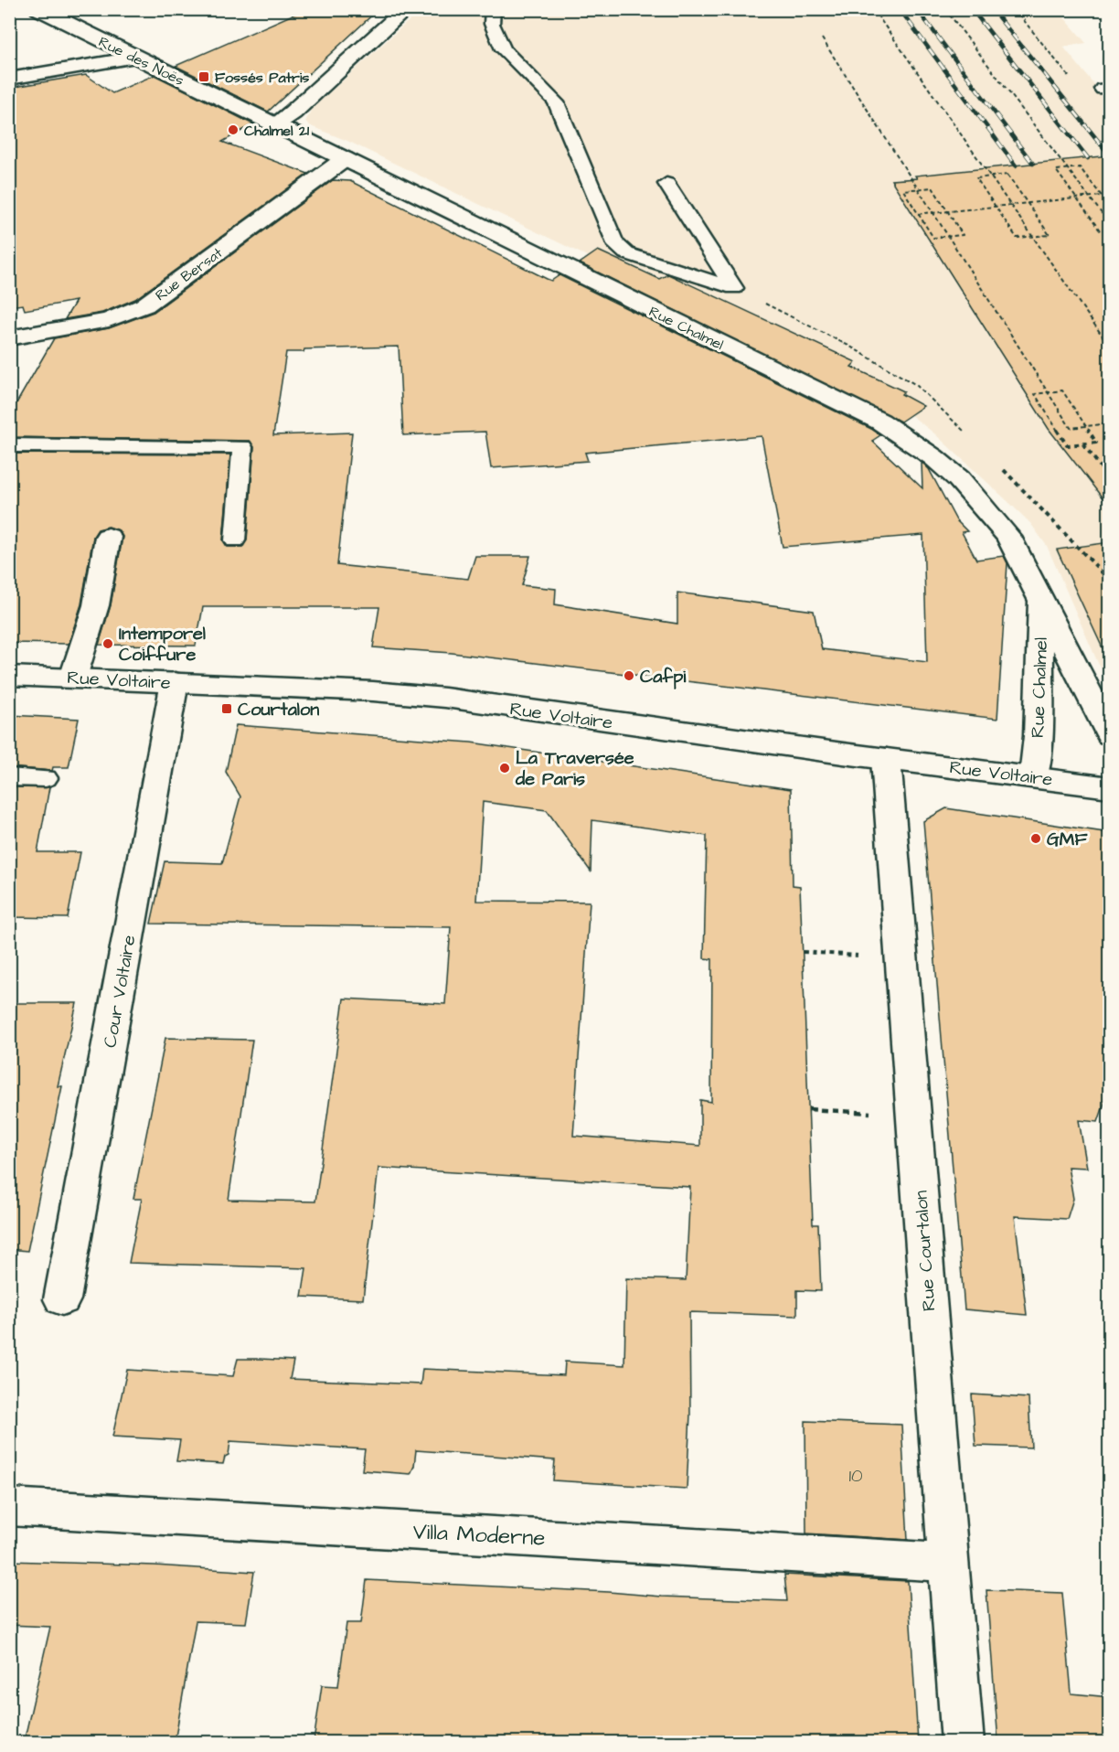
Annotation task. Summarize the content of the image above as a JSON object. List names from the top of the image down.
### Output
{
  "streets": {
    "street": [
      "Rue des Noës",
      "Rue Bersat",
      "Rue Chalmel",
      "Rue Voltaire",
      "Cour Voltaire",
      "Rue Courtalon",
      "Villa Moderne"
    ]
  },
  "crossings": [
    ["Rue des Noës", "Rue Chalmel"],
    ["Rue Bersat", "Rue Chalmel"],
    ["Rue Chalmel", "Rue Voltaire"],
    ["Rue Voltaire", "Cour Voltaire"],
    ["Rue Voltaire", "Rue Courtalon"],
    ["Rue Courtalon", "Villa Moderne"]
  ],
  "places": {
    "transit": ["Fossés Patris", "Courtalon"],
    "other": [
      "Chalmel 21",
      "Intemporel Coiffure",
      "Cafpi",
      "La Traversée de Paris",
      "GMF"
    ]
  },
  "house_numbers": ["10"]
}
